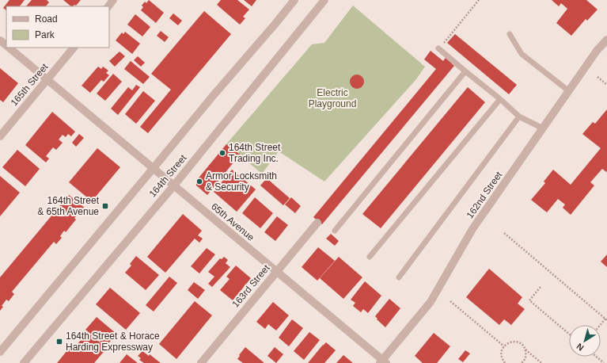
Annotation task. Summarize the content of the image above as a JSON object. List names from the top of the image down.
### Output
{
  "streets": {
    "street": [
      "165th Street",
      "164th Street",
      "162nd Street",
      "65th Avenue",
      "163rd Street"
    ]
  },
  "crossings": [
    ["165th Street", "65th Avenue"],
    ["164th Street", "65th Avenue"],
    ["162nd Street", "65th Avenue"],
    ["65th Avenue", "163rd Street"]
  ],
  "parks": ["Electric Playground"],
  "places": {
    "other": ["164th Street Trading Inc.", "Armor Locksmith & Security"],
    "transit": ["164th Street & 65th Avenue", "164th Street & Horace Harding Expressway"]
  },
  "legend": ["Road", "Park"],
  "north": "bottom left"
}
